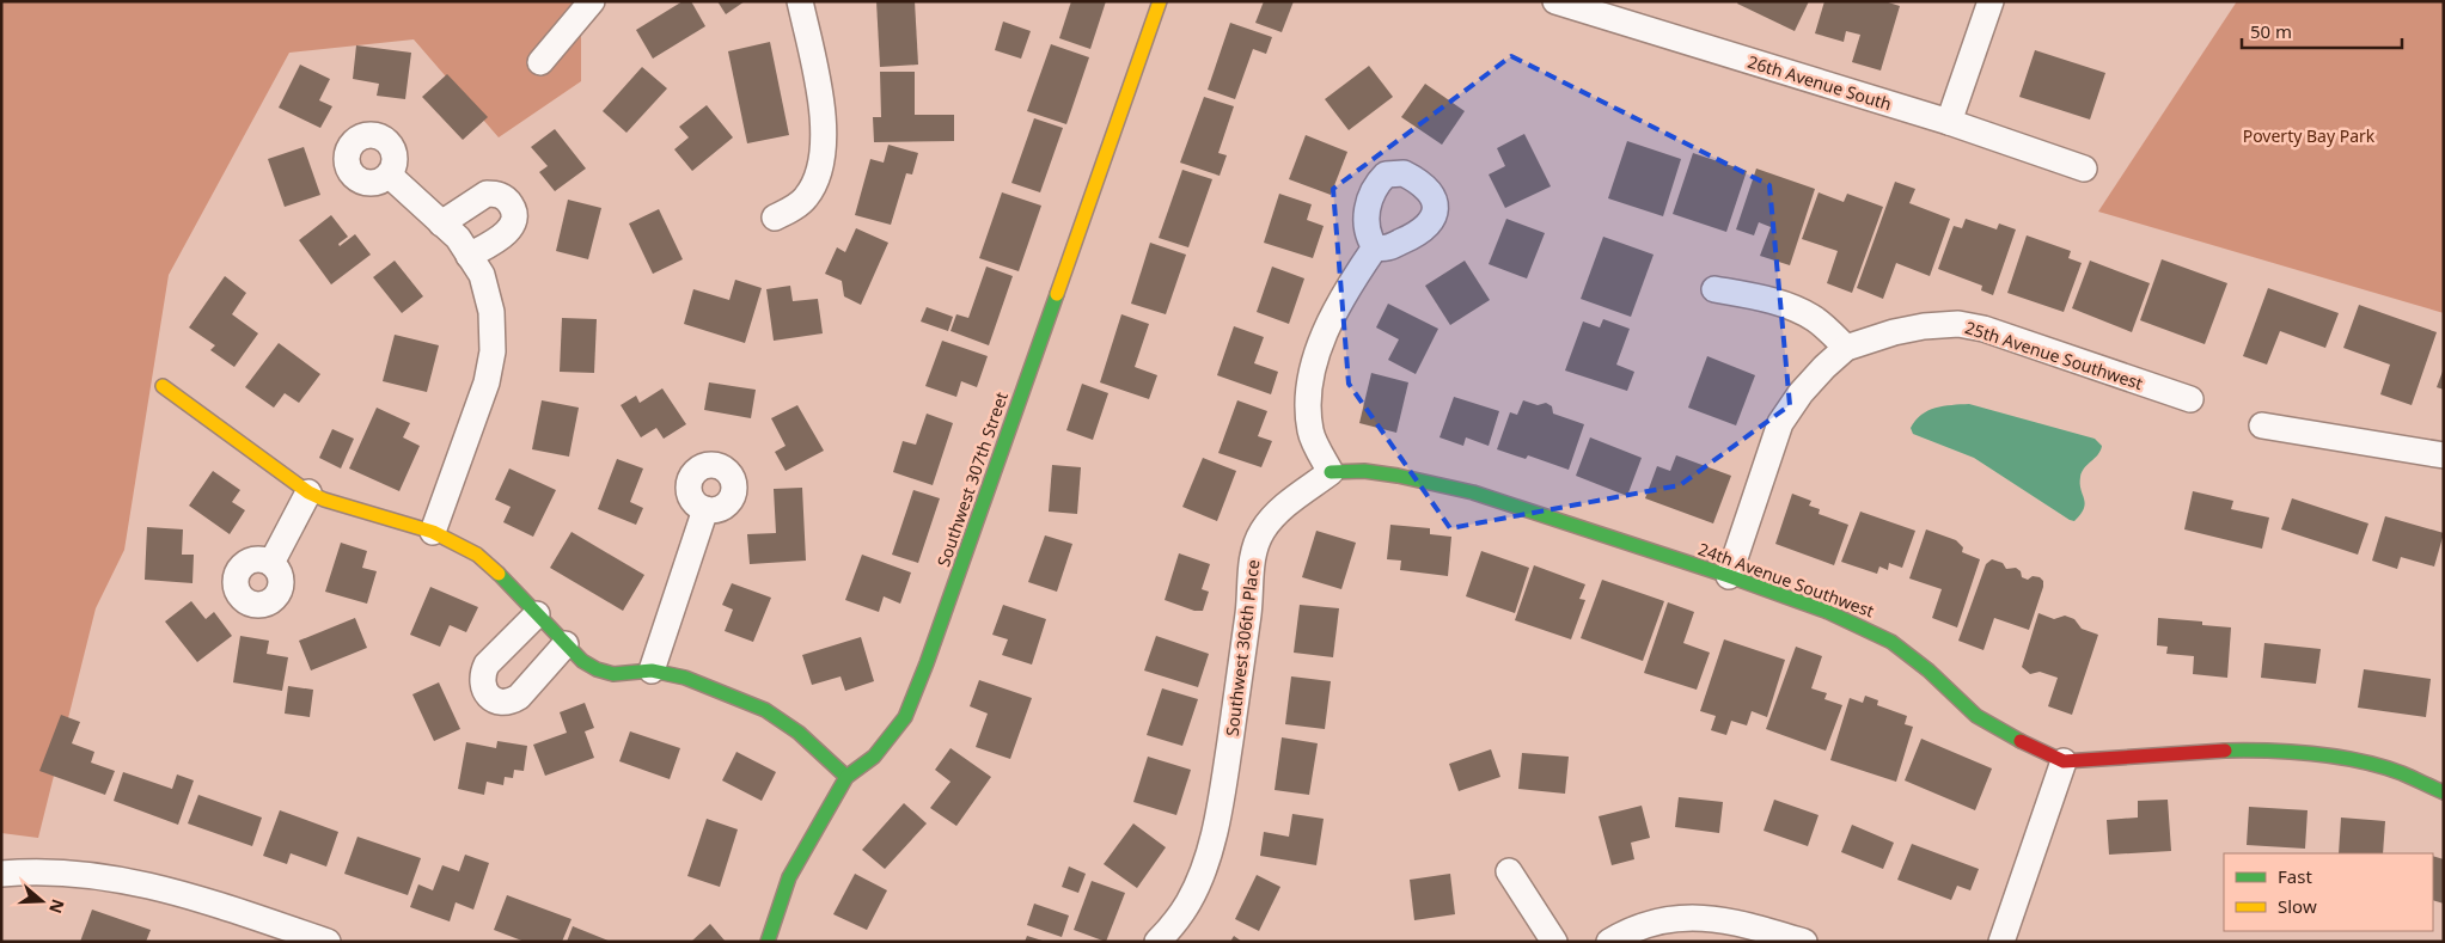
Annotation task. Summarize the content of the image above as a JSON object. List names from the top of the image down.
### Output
{
  "streets": {
    "street": [
      "26th Avenue South",
      "25th Avenue Southwest",
      "Southwest 307th Street",
      "24th Avenue Southwest",
      "Southwest 306th Place"
    ]
  },
  "crossings": [
    ["24th Avenue Southwest", "Southwest 306th Place"]
  ],
  "parks": ["Poverty Bay Park"],
  "legend": ["Fast", "Slow"],
  "scale_bar": "50 m",
  "north": "right"
}
